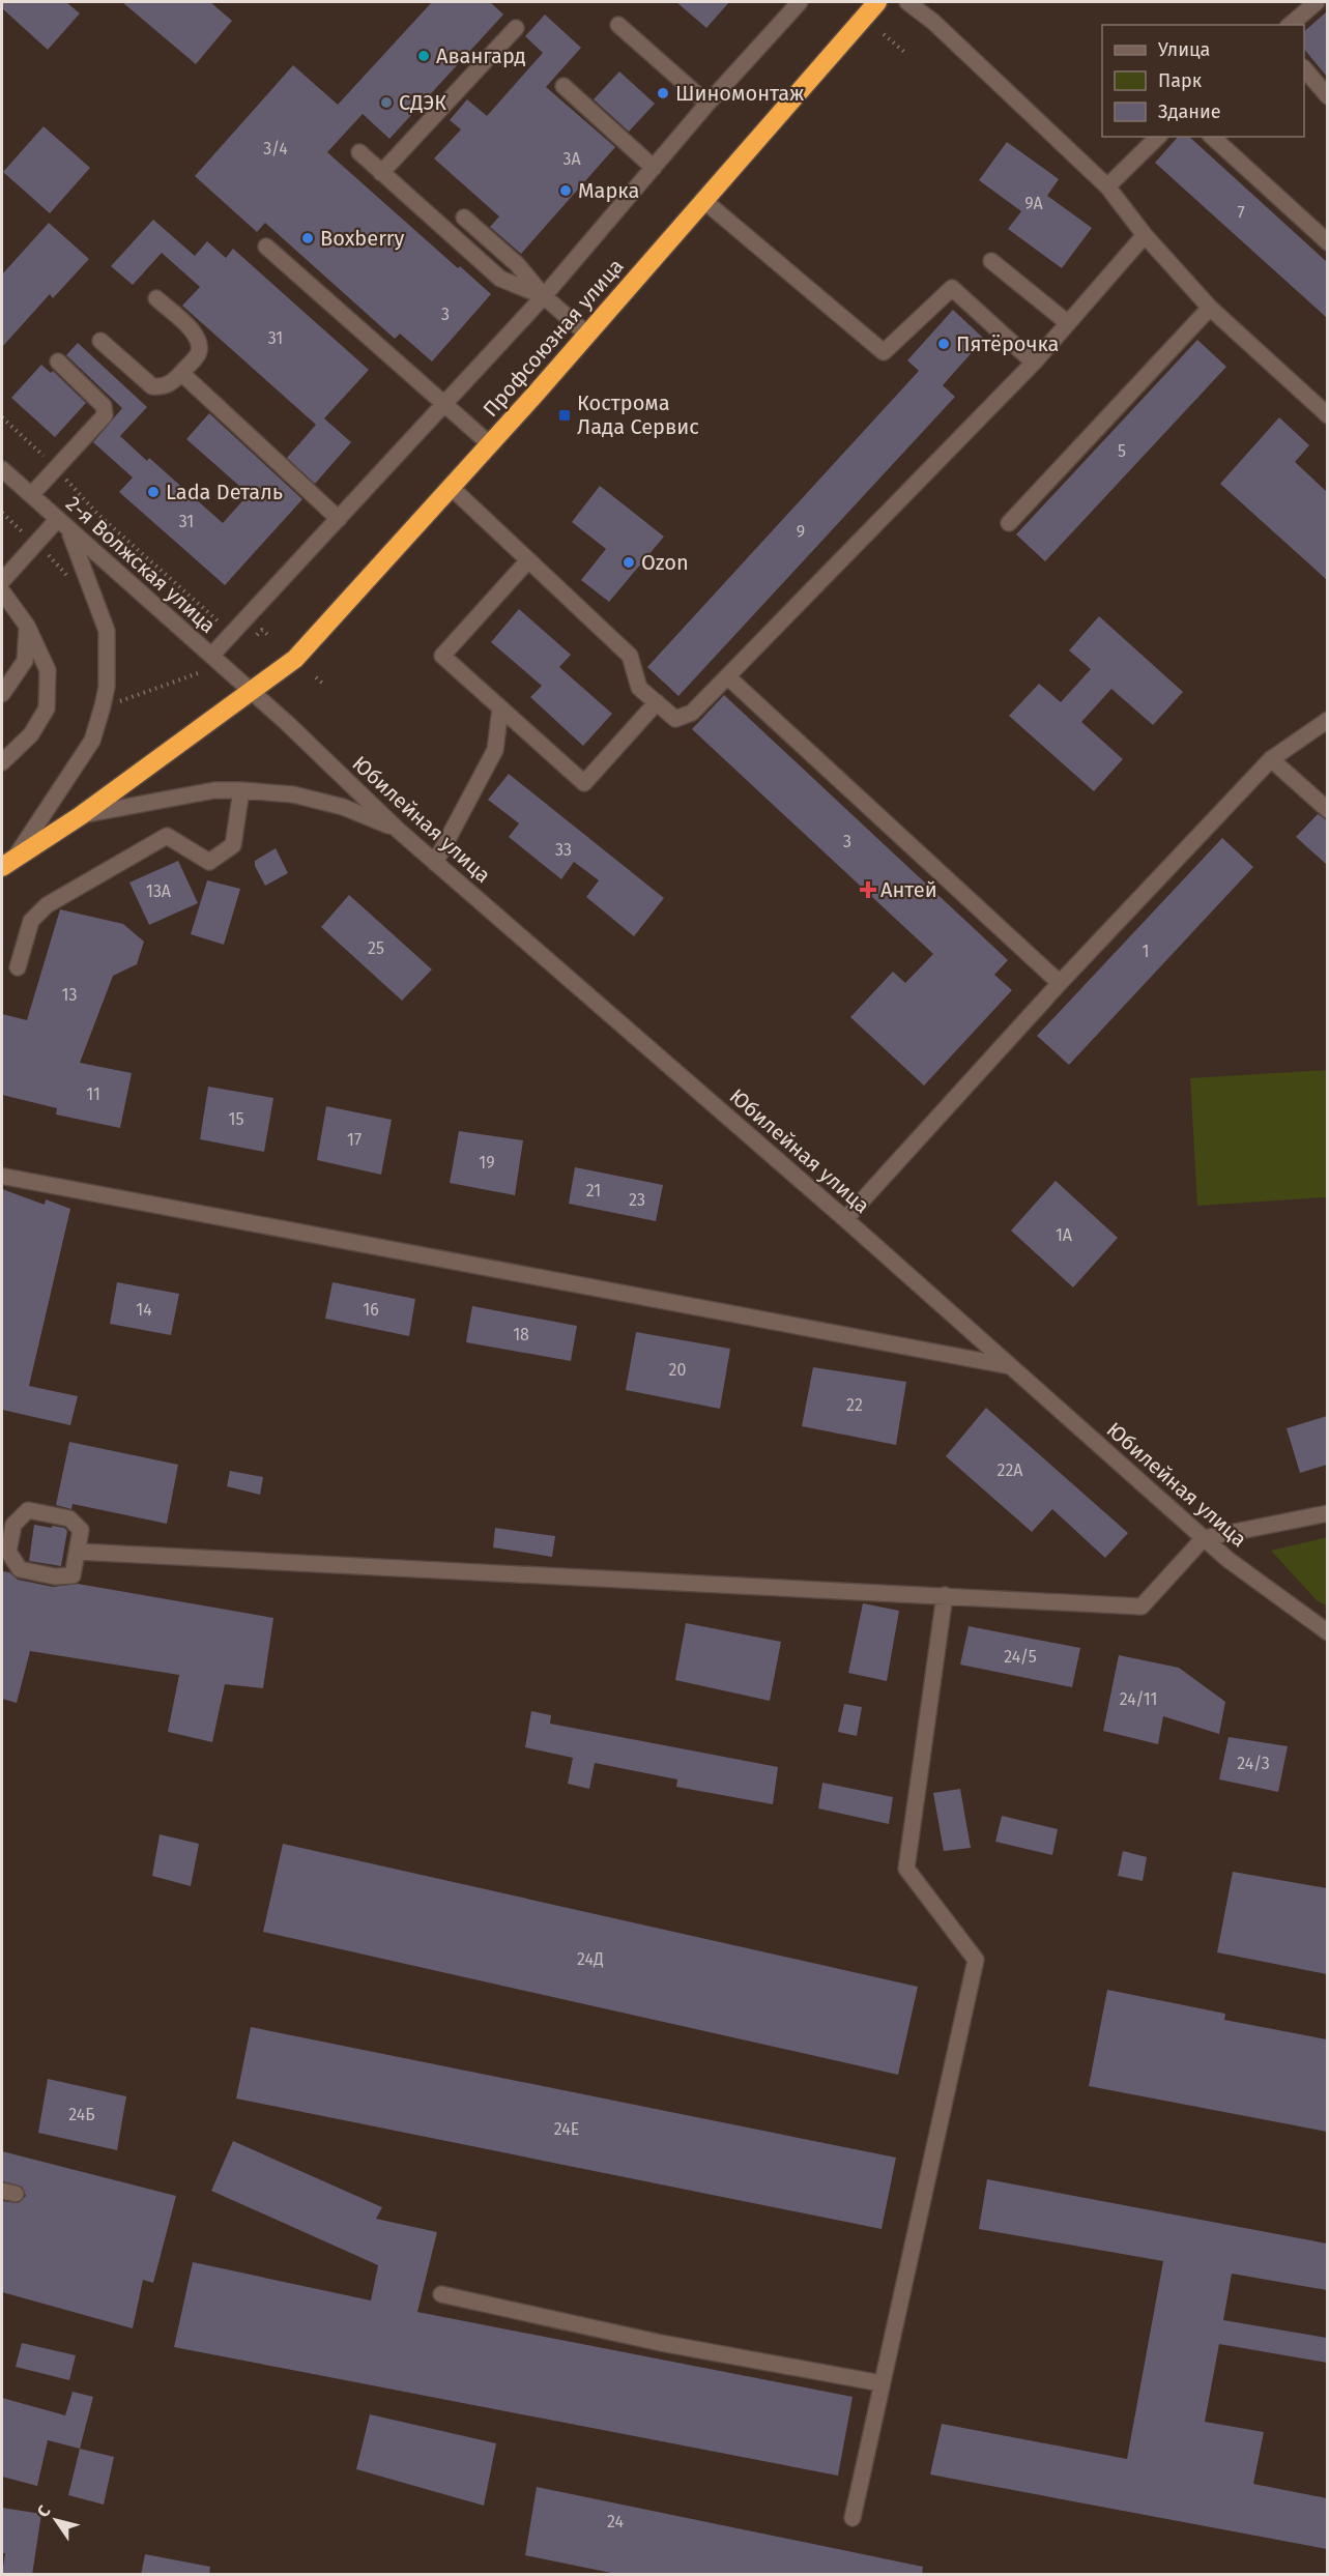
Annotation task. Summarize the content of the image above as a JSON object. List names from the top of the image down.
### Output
{
  "streets": {
    "highway": ["Профсоюзная улица"],
    "street": ["2-я Волжская улица", "Юбилейная улица"]
  },
  "crossings": [
    ["Профсоюзная улица", "2-я Волжская улица"],
    ["Профсоюзная улица", "Юбилейная улица"],
    ["2-я Волжская улица", "Юбилейная улица"]
  ],
  "places": {
    "other": [
      "Авангард",
      "Шиномонтаж",
      "СДЭК",
      "Марка",
      "Boxberry",
      "Пятёрочка",
      "Lada Dеталь",
      "Ozon"
    ],
    "transit": ["Кострома Лада Сервис"],
    "health": ["Антей"]
  },
  "house_numbers": [
    "3/4",
    "3А",
    "9А",
    "7",
    "3",
    "31",
    "5",
    "31",
    "9",
    "3",
    "33",
    "13А",
    "25",
    "1",
    "13",
    "11",
    "15",
    "17",
    "19",
    "21",
    "23",
    "1А",
    "14",
    "16",
    "18",
    "20",
    "22",
    "22А",
    "24/5",
    "24/11",
    "24/3",
    "24Д",
    "24Б",
    "24Е",
    "24"
  ],
  "legend": ["Улица", "Парк", "Здание"],
  "north": "top left"
}
